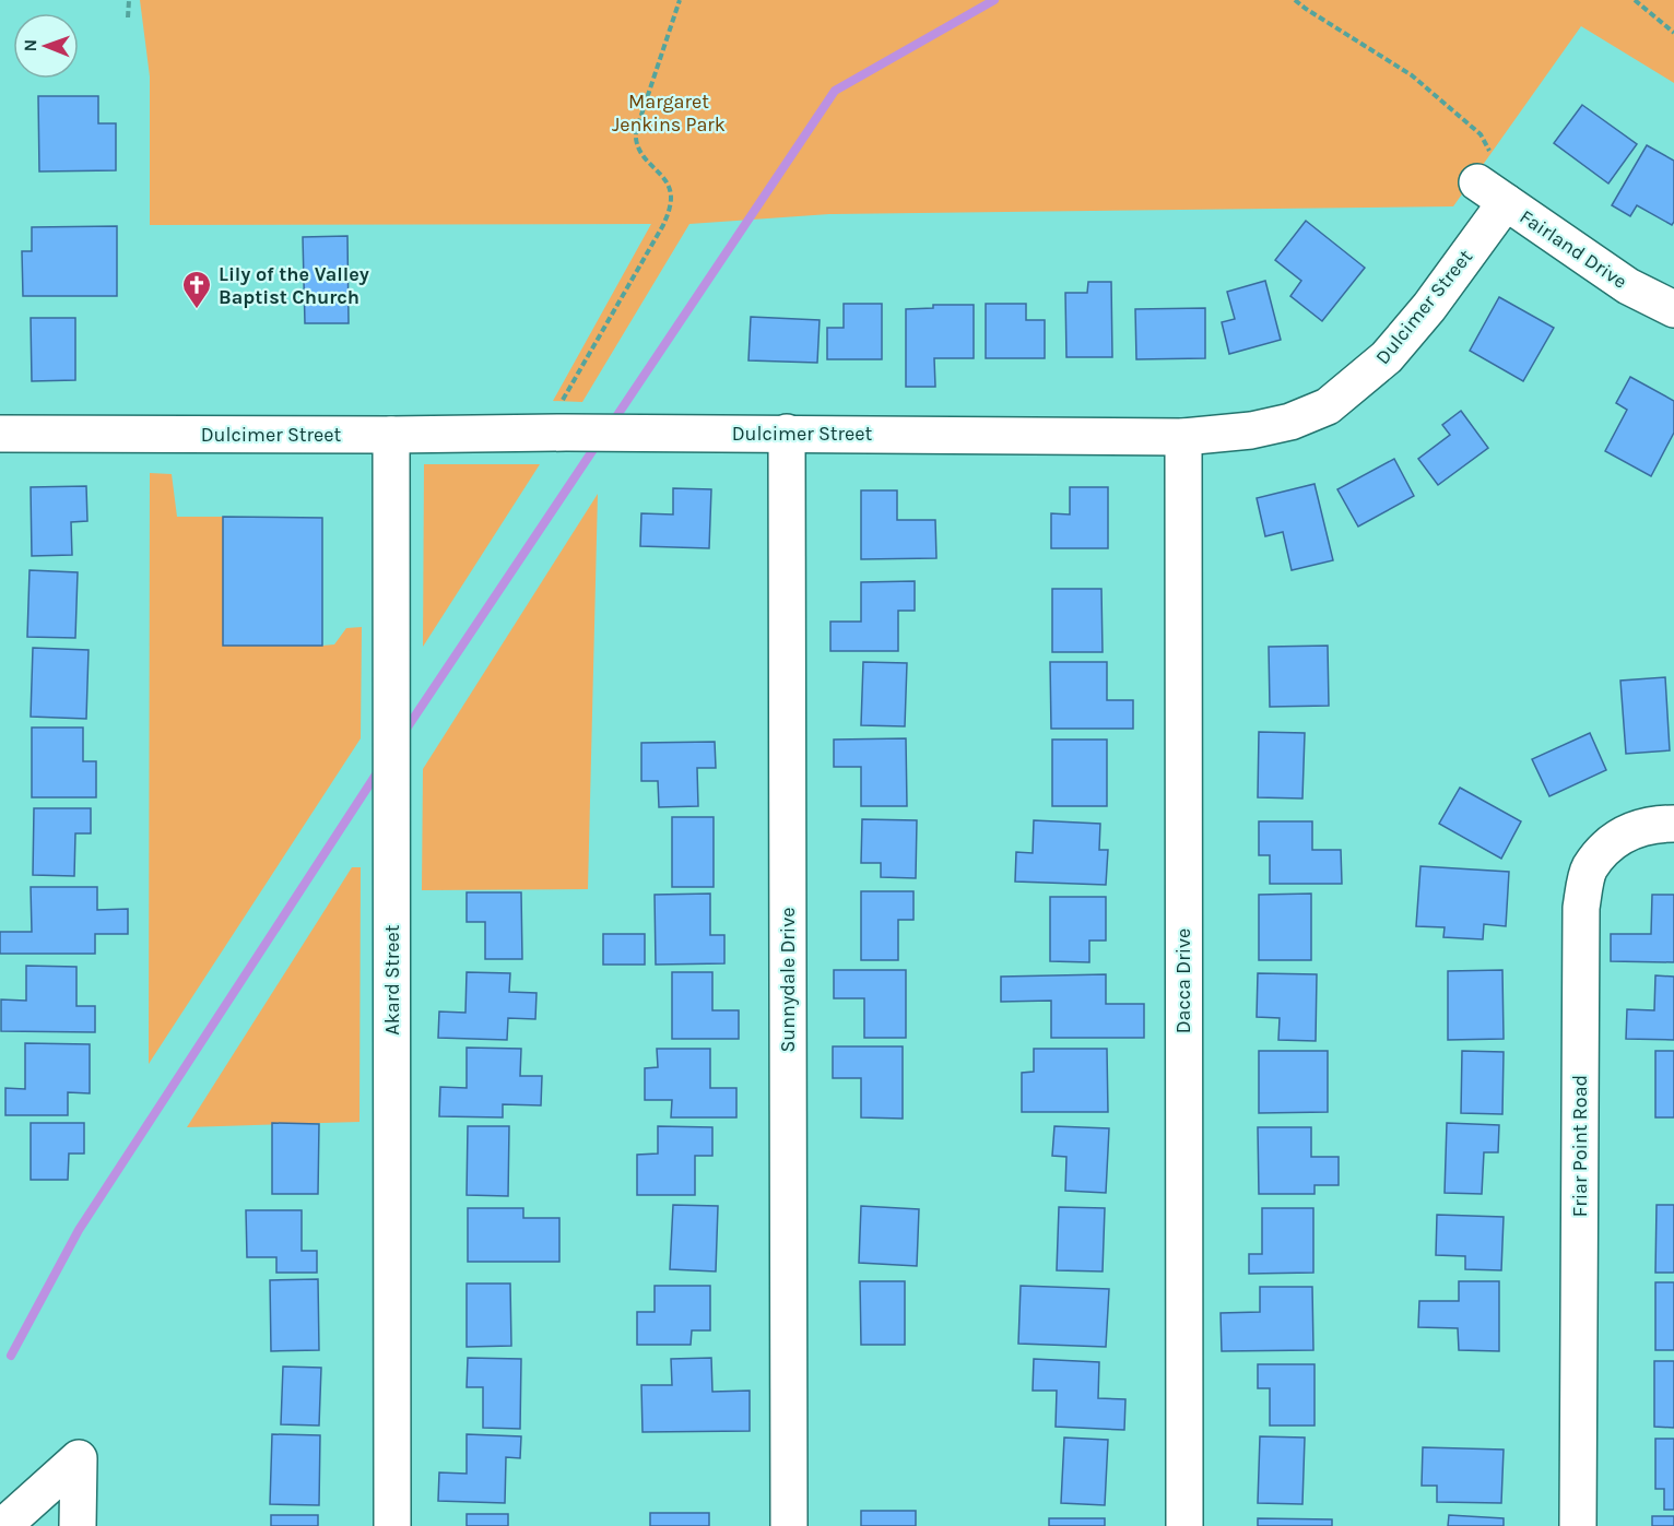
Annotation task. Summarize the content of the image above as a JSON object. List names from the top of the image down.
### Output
{
  "streets": {
    "street": [
      "Fairland Drive",
      "Dulcimer Street",
      "Akard Street",
      "Sunnydale Drive",
      "Dacca Drive",
      "Friar Point Road"
    ]
  },
  "crossings": [
    ["Fairland Drive", "Dulcimer Street"],
    ["Dulcimer Street", "Akard Street"],
    ["Dulcimer Street", "Sunnydale Drive"],
    ["Dulcimer Street", "Dacca Drive"]
  ],
  "parks": ["Margaret Jenkins Park"],
  "places": {
    "church": ["Lily of the Valley Baptist Church"]
  },
  "north": "left"
}
